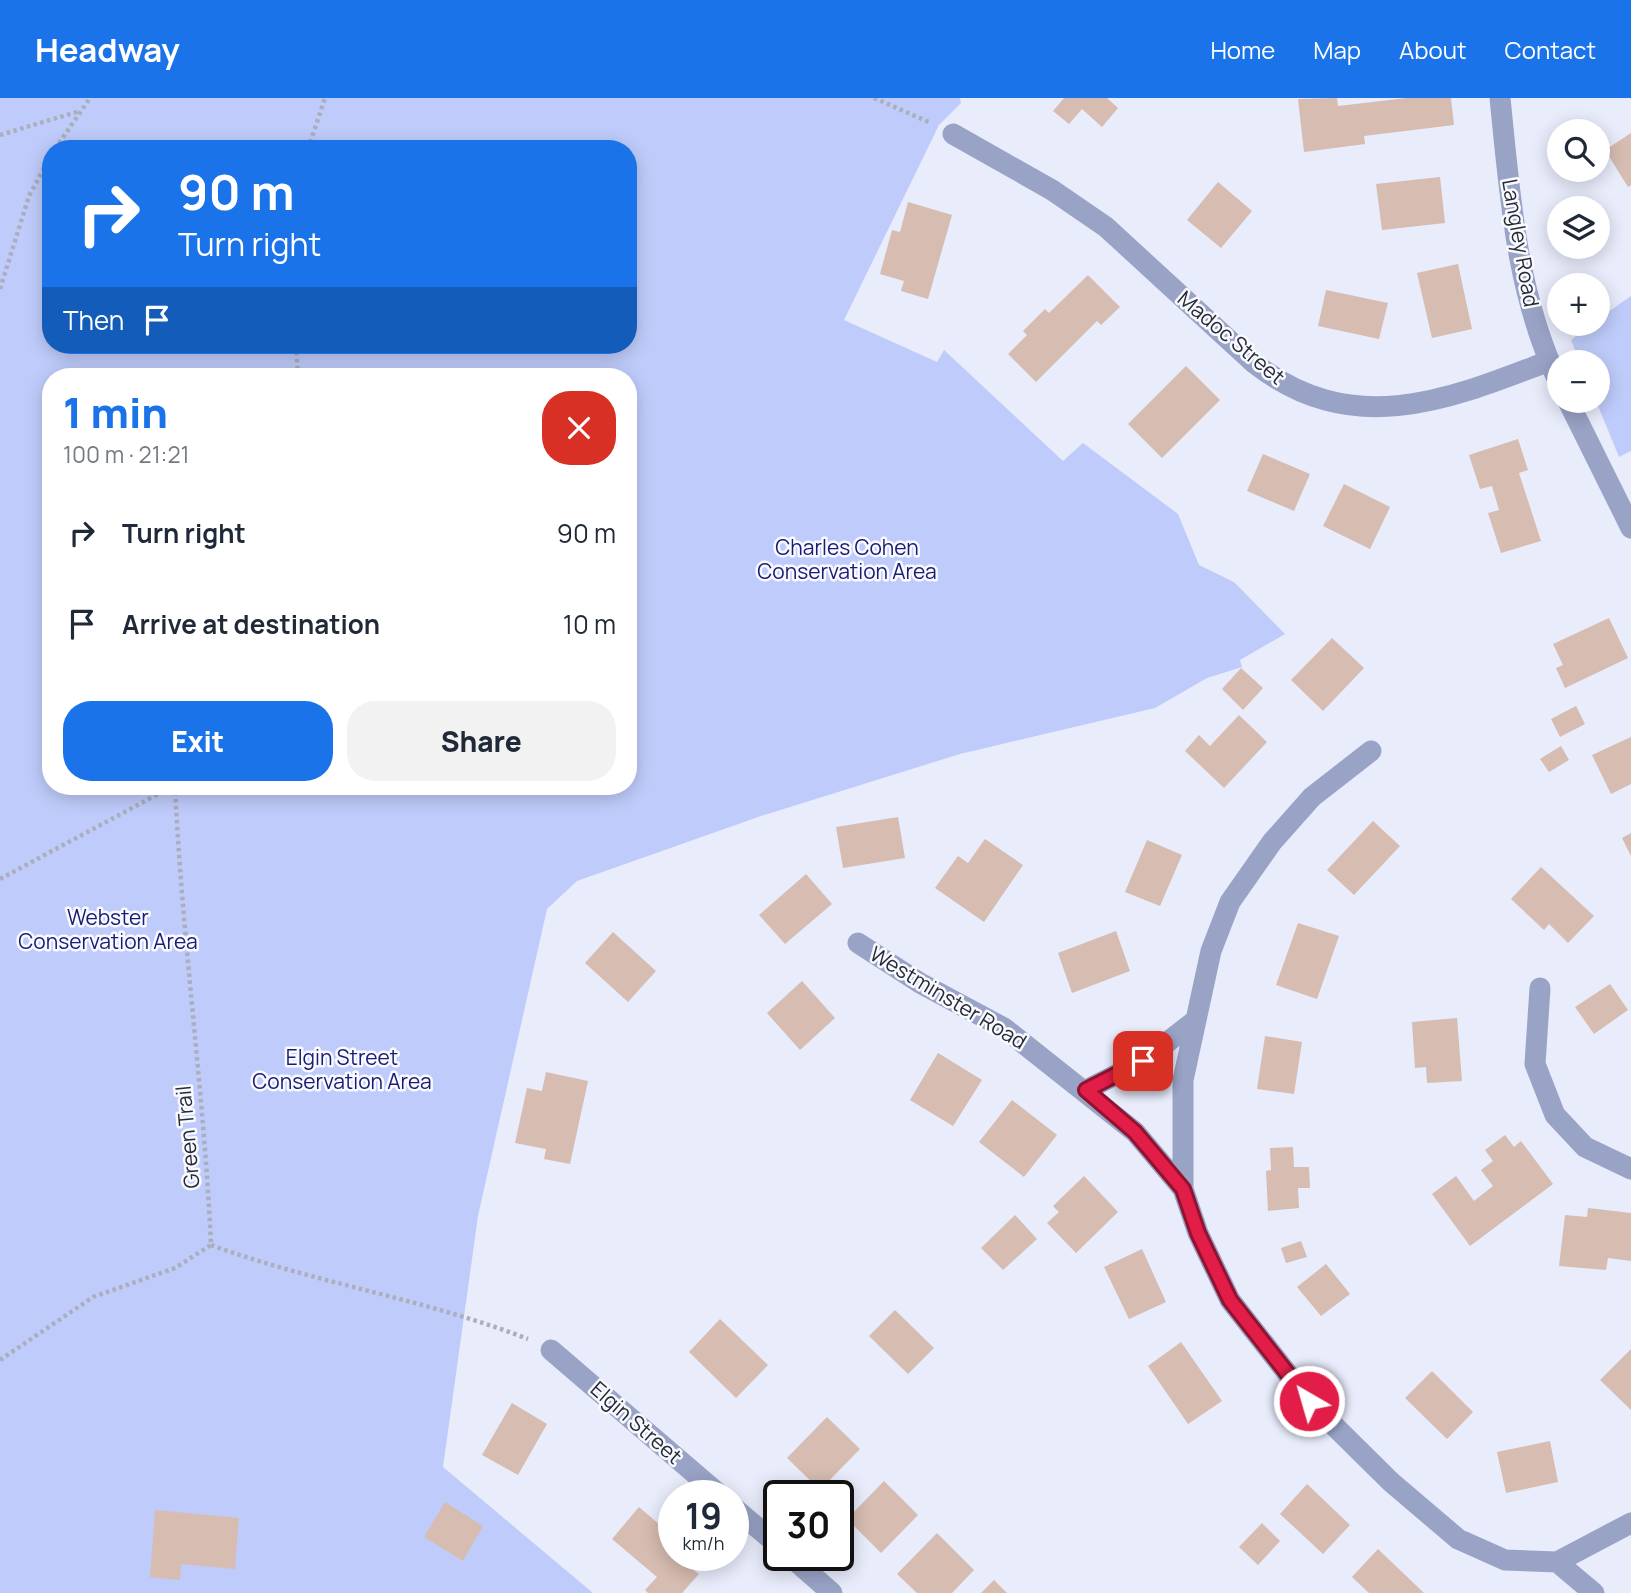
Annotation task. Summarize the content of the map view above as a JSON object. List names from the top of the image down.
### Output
{
  "streets": {
    "street": [
      "Langley Road",
      "Madoc Street",
      "Westminster Road",
      "Elgin Street"
    ],
    "path": ["Green Trail"]
  },
  "parks": ["Charles Cohen Conservation Area", "Webster Conservation Area", "Elgin Street Conservation Area"],
  "page": {
    "header": "Headway",
    "nav": [
      "Home",
      "Map",
      "About",
      "Contact"
    ],
    "map_buttons": ["+", "−"],
    "turn": ["90 m", "Turn right"],
    "then": "Then",
    "heading": ["1 min", "100 m · 21:21"],
    "list": [
      {
        "name": "Turn right",
        "value": "90 m"
      },
      {
        "name": "Arrive at destination",
        "value": "10 m"
      }
    ],
    "buttons": ["Exit", "Share"],
    "speed": "19 km/h",
    "limit": "30"
  }
}
